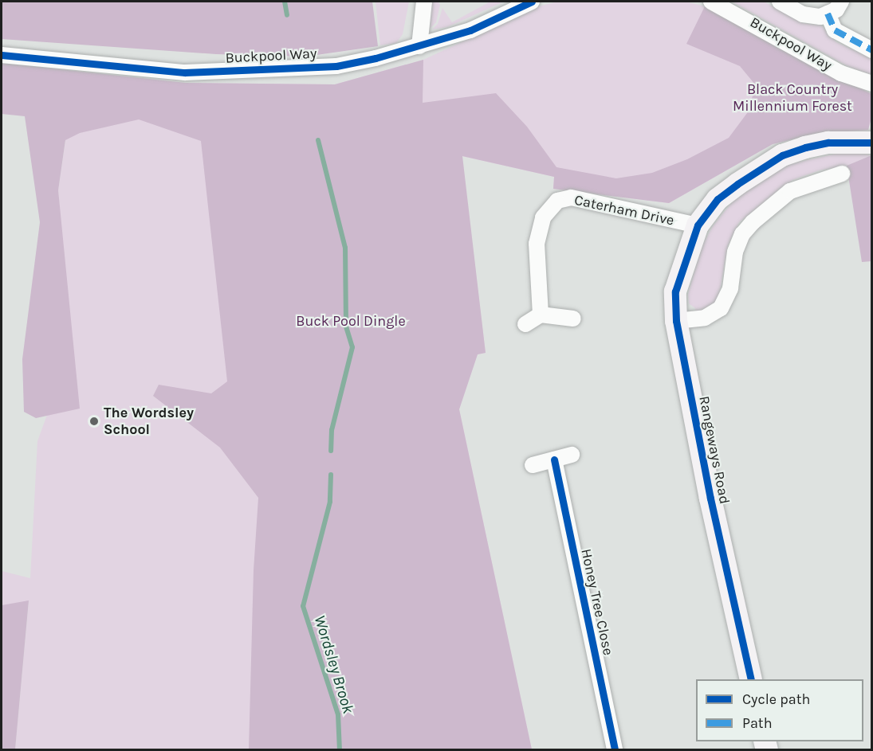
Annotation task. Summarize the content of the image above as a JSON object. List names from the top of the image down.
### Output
{
  "streets": {
    "street": [
      "Buckpool Way",
      "Caterham Drive",
      "Rangeways Road",
      "Honey Tree Close"
    ]
  },
  "crossings": [
    ["Caterham Drive", "Rangeways Road"]
  ],
  "water": ["Wordsley Brook"],
  "parks": ["Black Country Millennium Forest", "Buck Pool Dingle"],
  "places": ["The Wordsley School"],
  "legend": ["Cycle path", "Path"]
}
